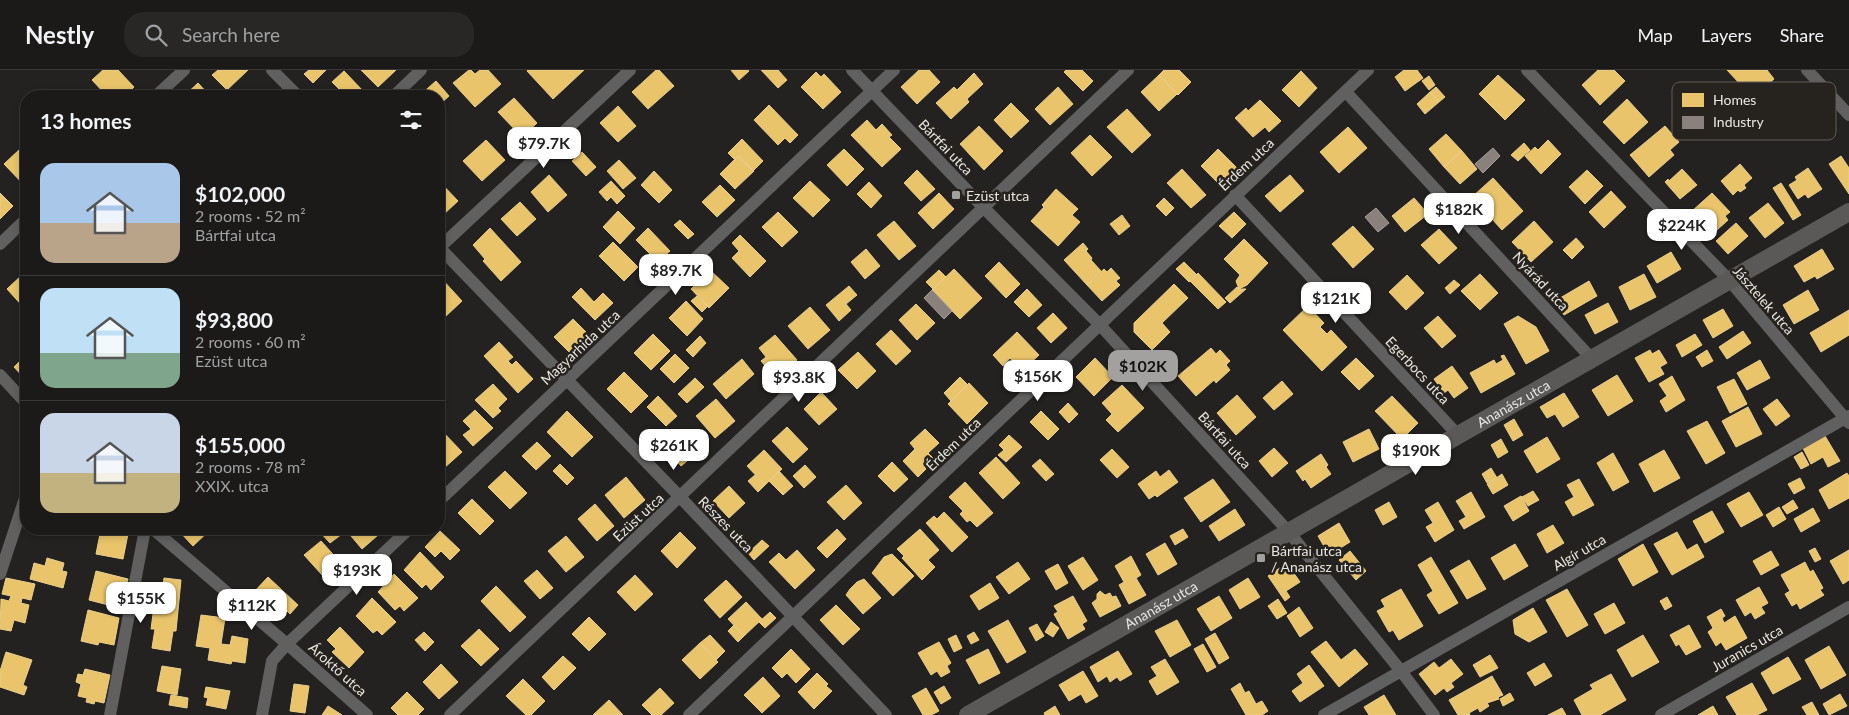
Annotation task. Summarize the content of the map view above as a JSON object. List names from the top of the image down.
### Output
{
  "streets": {
    "street": [
      "Bártfai utca",
      "Érdem utca",
      "Nyárád utca",
      "Jásztelek utca",
      "Magyarhida utca",
      "Egerbocs utca",
      "Ananász utca",
      "Ezüst utca",
      "Részes utca",
      "Algír utca",
      "Juranics utca",
      "Ároktő utca"
    ]
  },
  "crossings": [
    ["Bártfai utca", "Érdem utca"],
    ["Bártfai utca", "Magyarhida utca"],
    ["Bártfai utca", "Ananász utca"],
    ["Bártfai utca", "Ezüst utca"],
    ["Bártfai utca", "Algír utca"],
    ["Érdem utca", "Nyárád utca"],
    ["Érdem utca", "Egerbocs utca"],
    ["Érdem utca", "Részes utca"],
    ["Nyárád utca", "Ananász utca"],
    ["Jásztelek utca", "Ananász utca"],
    ["Jásztelek utca", "Algír utca"],
    ["Magyarhida utca", "Részes utca"],
    ["Egerbocs utca", "Ananász utca"],
    ["Ezüst utca", "Részes utca"]
  ],
  "places": {
    "transit": ["Ezüst utca", "Bártfai utca / Ananász utca"]
  },
  "legend": ["Homes", "Industry"],
  "page": {
    "header": "Nestly",
    "search": "Search here",
    "nav": ["Map", "Layers", "Share"],
    "heading": "13 homes",
    "price": [
      "$79.7K",
      "$182K",
      "$224K",
      "$89.7K",
      "$121K",
      "$102K",
      "$156K",
      "$93.8K",
      "$261K",
      "$190K",
      "$193K",
      "$155K",
      "$112K"
    ],
    "list": [
      {
        "name": "$102,000",
        "note": "2 rooms · 52 m² · Bártfai utca"
      },
      {
        "name": "$93,800",
        "note": "2 rooms · 60 m² · Ezüst utca"
      },
      {
        "name": "$155,000",
        "note": "2 rooms · 78 m² · XXIX. utca"
      }
    ]
  }
}
